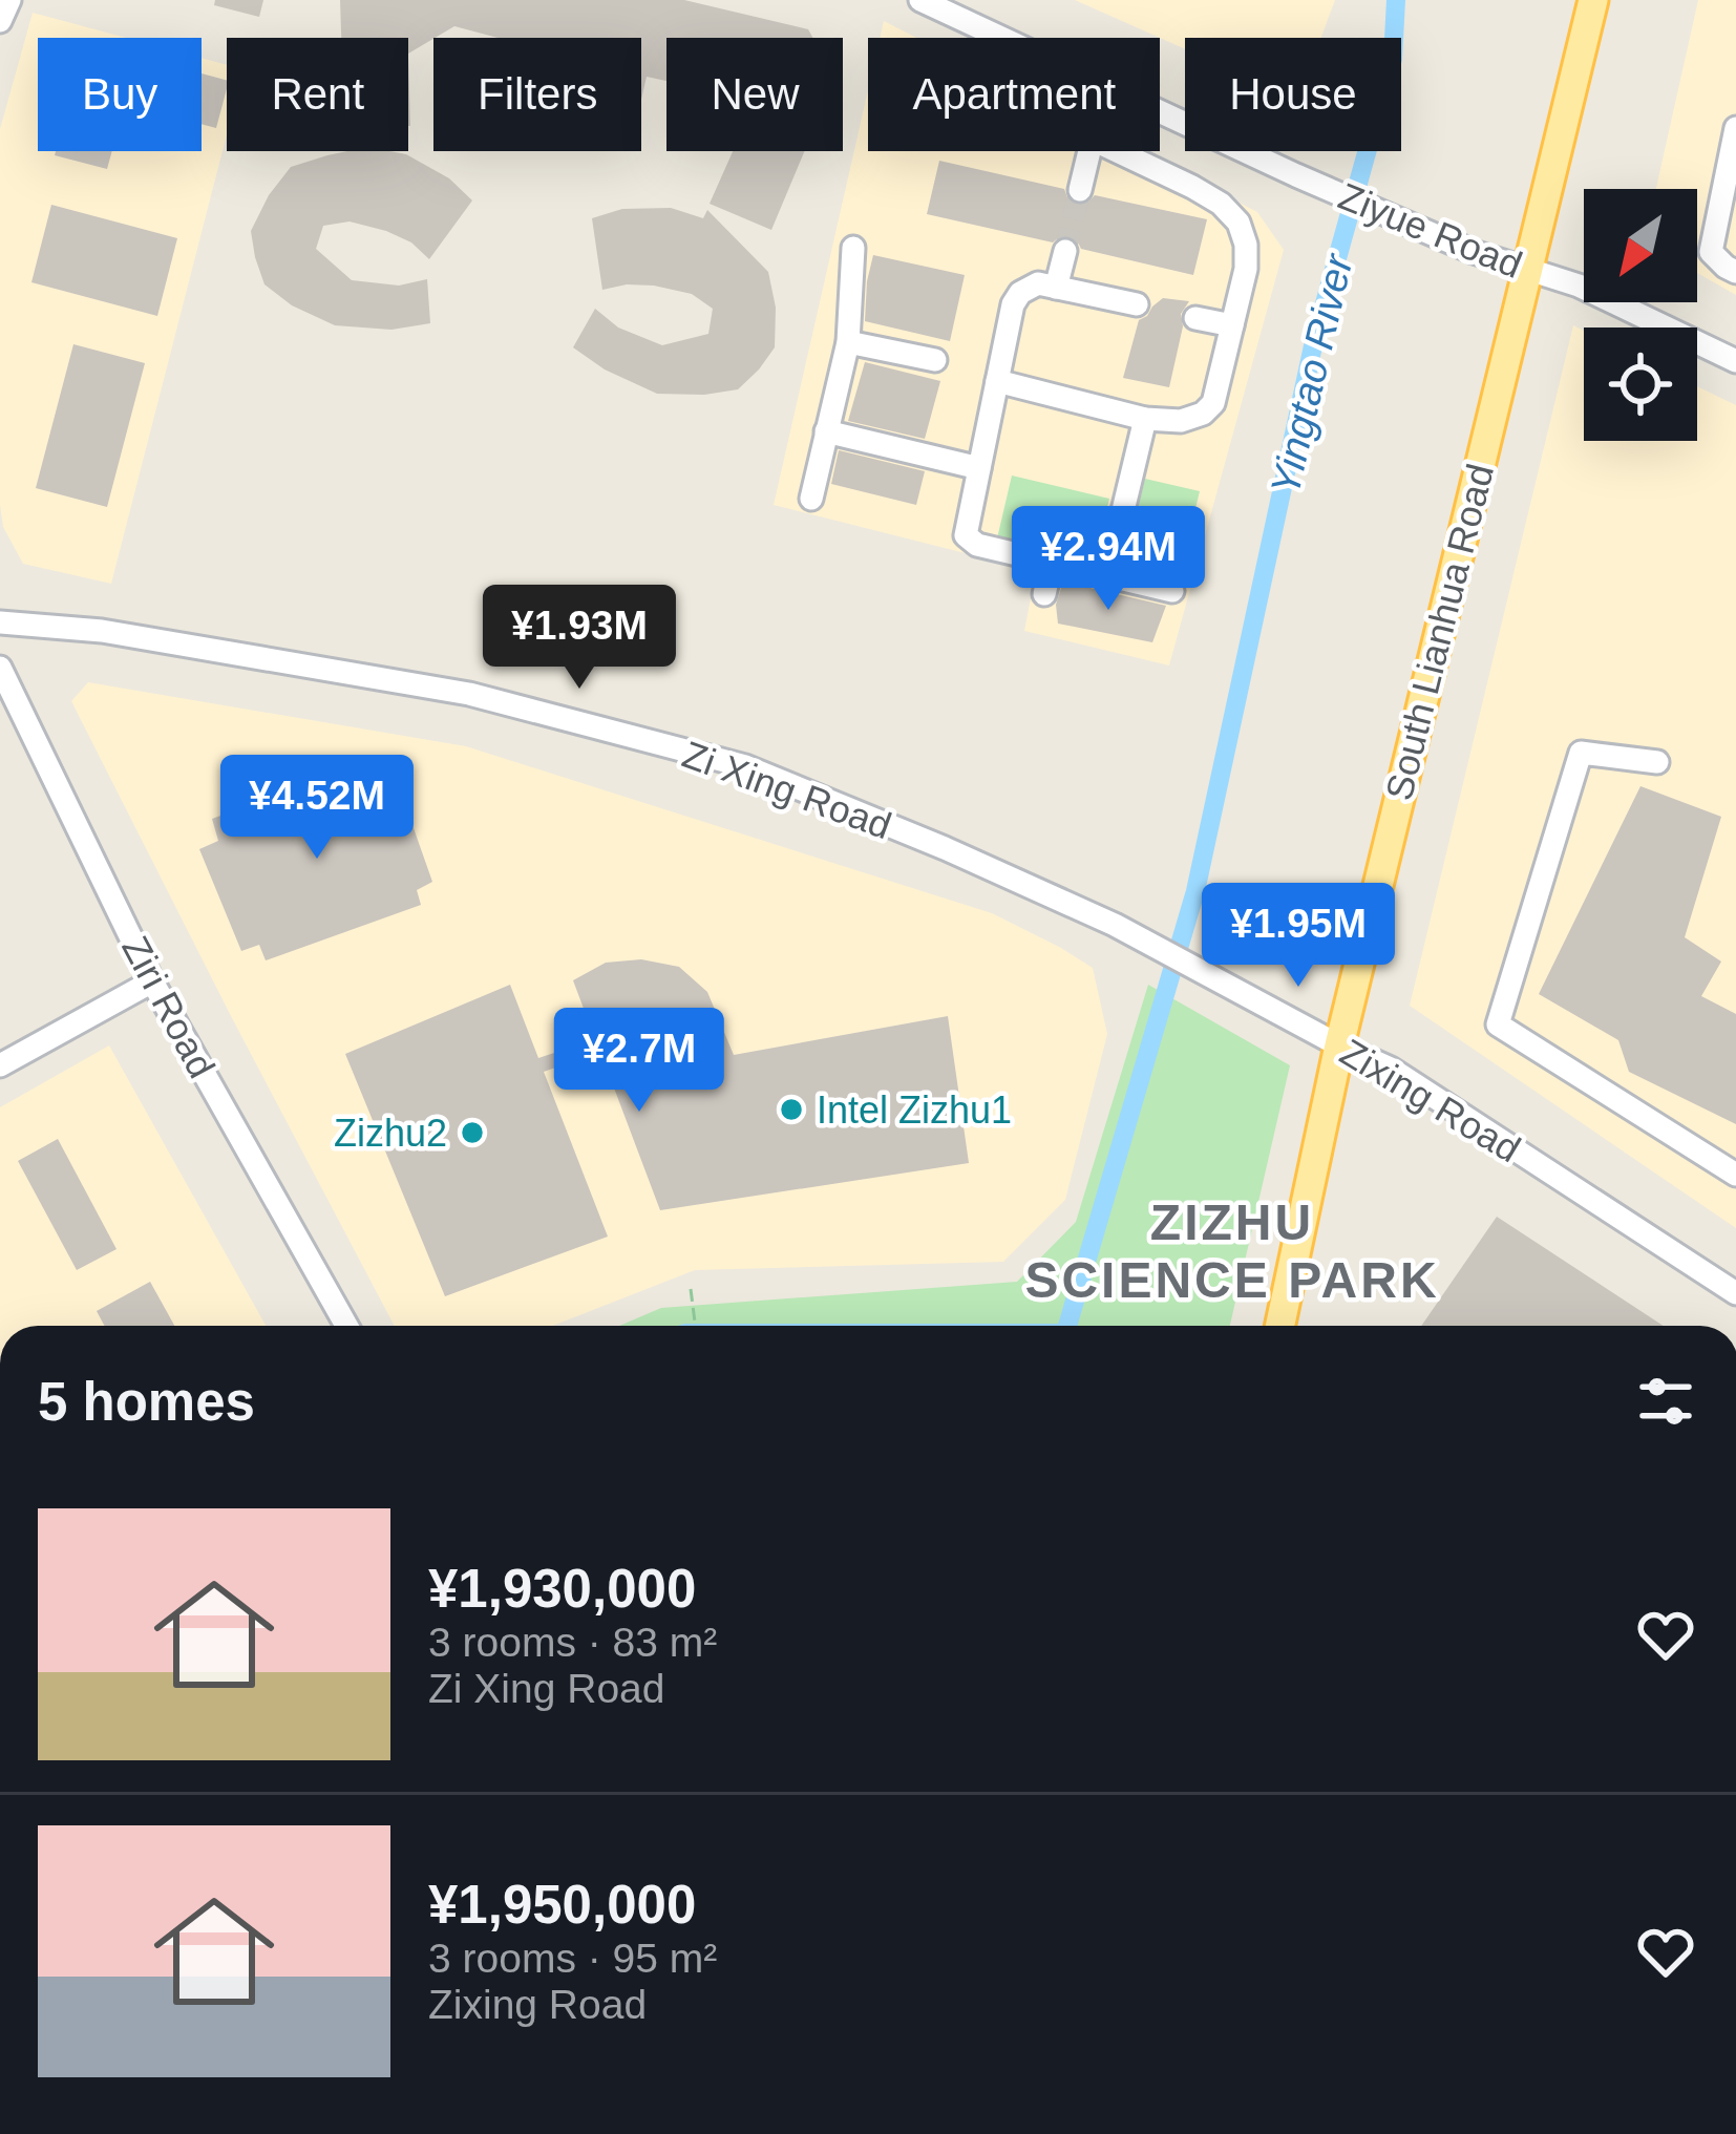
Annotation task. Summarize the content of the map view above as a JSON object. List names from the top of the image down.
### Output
{
  "streets": {
    "main road": ["South Lianhua Road"],
    "street": [
      "Ziyue Road",
      "Zi Xing Road",
      "Ziri Road",
      "Zixing Road"
    ]
  },
  "crossings": [
    ["Ziyue Road", "South Lianhua Road"],
    ["South Lianhua Road", "Zixing Road"],
    ["Zi Xing Road", "Zixing Road"]
  ],
  "districts": ["ZIZHU SCIENCE PARK"],
  "water": ["Yingtao River"],
  "places": ["Intel Zizhu1", "Zizhu2"],
  "north": "bottom left",
  "page": {
    "chip": [
      "Buy",
      "Rent",
      "Filters",
      "New",
      "Apartment",
      "House"
    ],
    "price": [
      "¥2.94M",
      "¥1.93M",
      "¥4.52M",
      "¥1.95M",
      "¥2.7M"
    ],
    "heading": "5 homes",
    "list": [
      {
        "name": "¥1,930,000",
        "note": "3 rooms · 83 m² · Zi Xing Road"
      },
      {
        "name": "¥1,950,000",
        "note": "3 rooms · 95 m² · Zixing Road"
      }
    ]
  }
}
